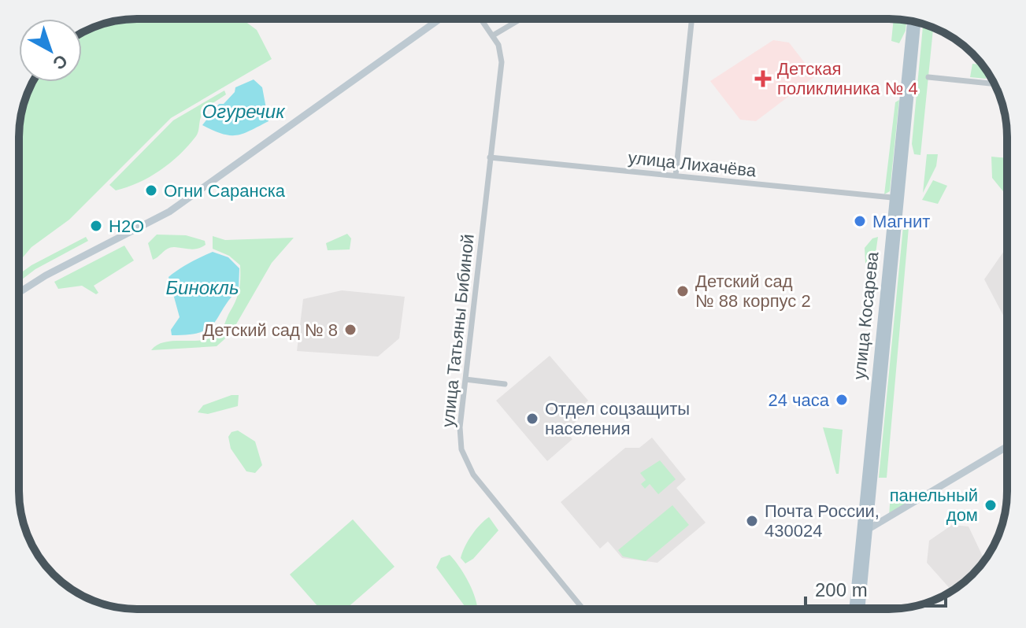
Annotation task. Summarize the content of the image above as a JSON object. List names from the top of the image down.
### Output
{
  "streets": {
    "main road": ["улица Косарева"],
    "street": ["улица Лихачёва", "улица Татьяны Бибиной"]
  },
  "crossings": [
    ["улица Лихачёва", "улица Косарева"],
    ["улица Лихачёва", "улица Татьяны Бибиной"]
  ],
  "water": ["Огуречик", "Бинокль"],
  "places": {
    "health": ["Детская поликлиника № 4"],
    "other": [
      "Огни Саранска",
      "Магнит",
      "H2O",
      "Детский сад № 88 корпус 2",
      "Детский сад № 8",
      "24 часа",
      "Отдел соцзащиты населения",
      "панельный дом",
      "Почта России, 430024"
    ]
  },
  "scale_bar": "200 m",
  "north": "bottom right"
}
